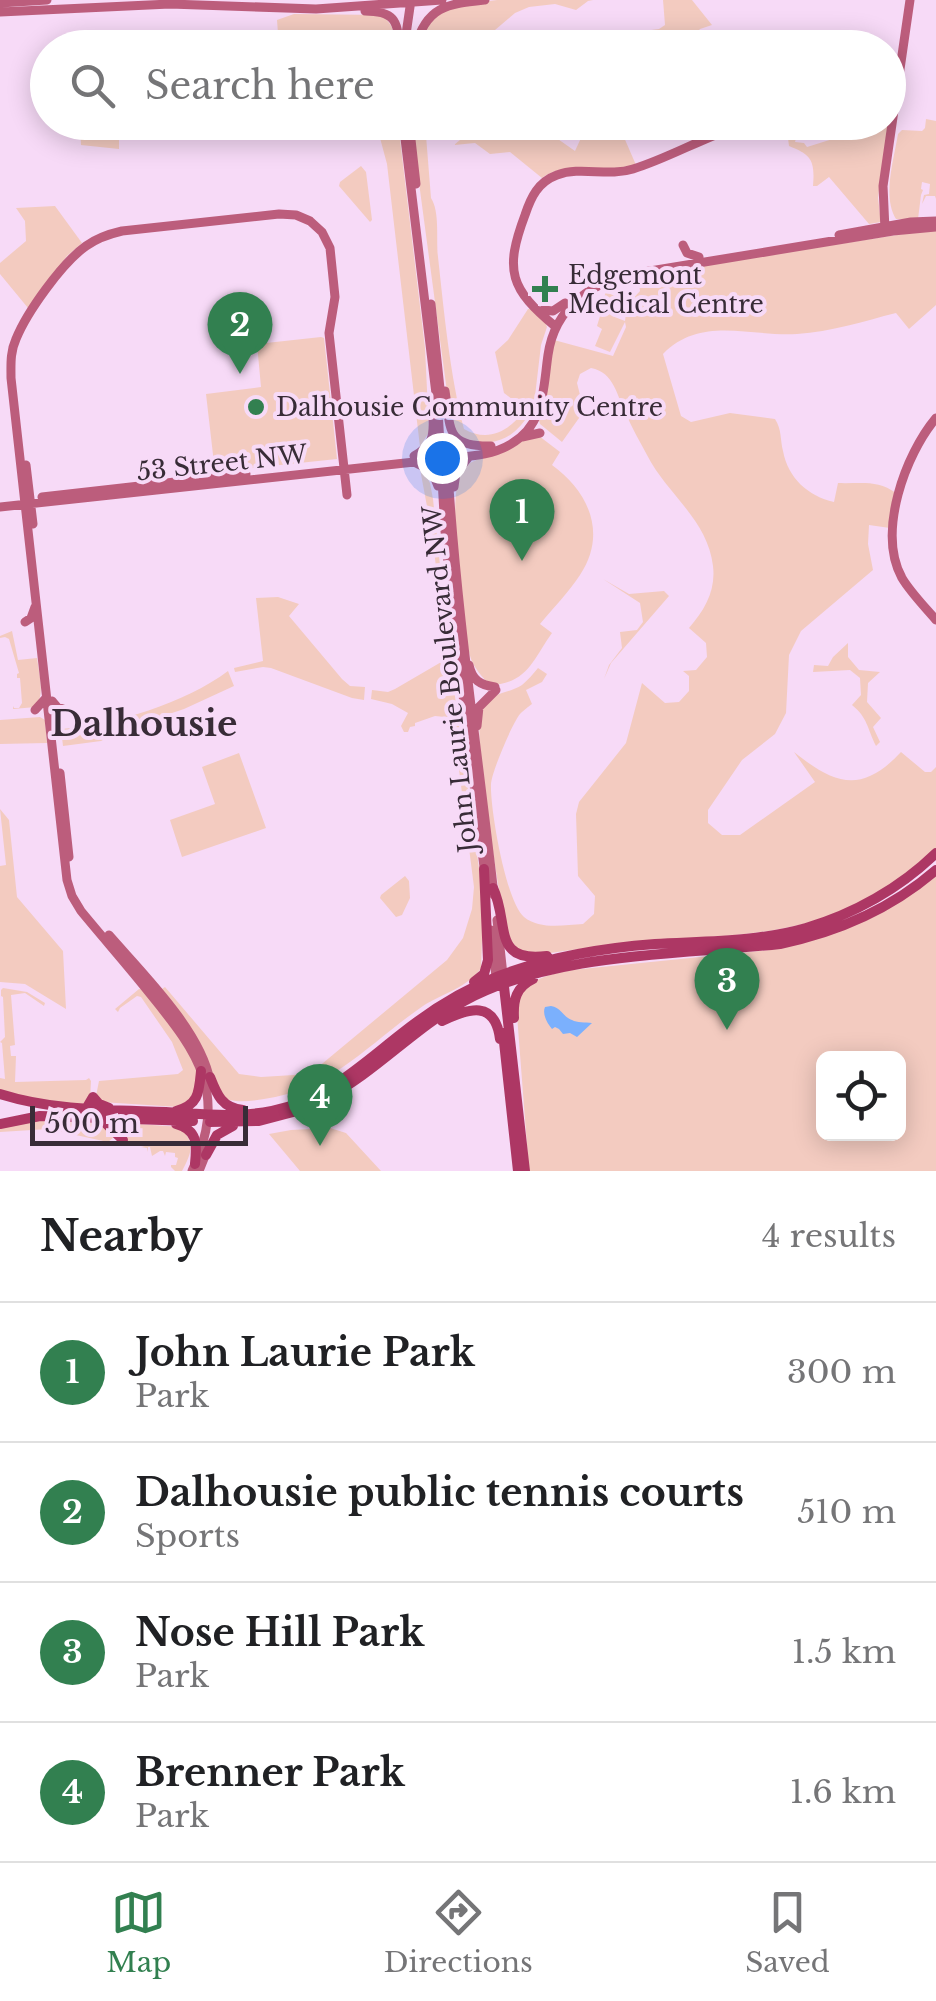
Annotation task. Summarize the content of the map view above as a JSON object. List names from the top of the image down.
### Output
{
  "streets": {
    "main road": ["53 Street NW", "John Laurie Boulevard NW"]
  },
  "crossings": [
    ["53 Street NW", "John Laurie Boulevard NW"]
  ],
  "districts": ["Dalhousie"],
  "places": {
    "health": ["Edgemont Medical Centre"],
    "other": ["Dalhousie Community Centre"]
  },
  "scale_bar": "500 m",
  "page": {
    "search": "Search here",
    "pins": [
      "2",
      "1",
      "3",
      "4"
    ],
    "scale": "500 m",
    "heading": ["Nearby", "4 results"],
    "list": [
      {
        "mark": "1",
        "name": "John Laurie Park",
        "note": "Park",
        "value": "300 m"
      },
      {
        "mark": "2",
        "name": "Dalhousie public tennis courts",
        "note": "Sports",
        "value": "510 m"
      },
      {
        "mark": "3",
        "name": "Nose Hill Park",
        "note": "Park",
        "value": "1.5 km"
      },
      {
        "mark": "4",
        "name": "Brenner Park",
        "note": "Park",
        "value": "1.6 km"
      }
    ],
    "nav": ["Map", "Directions", "Saved"]
  }
}
